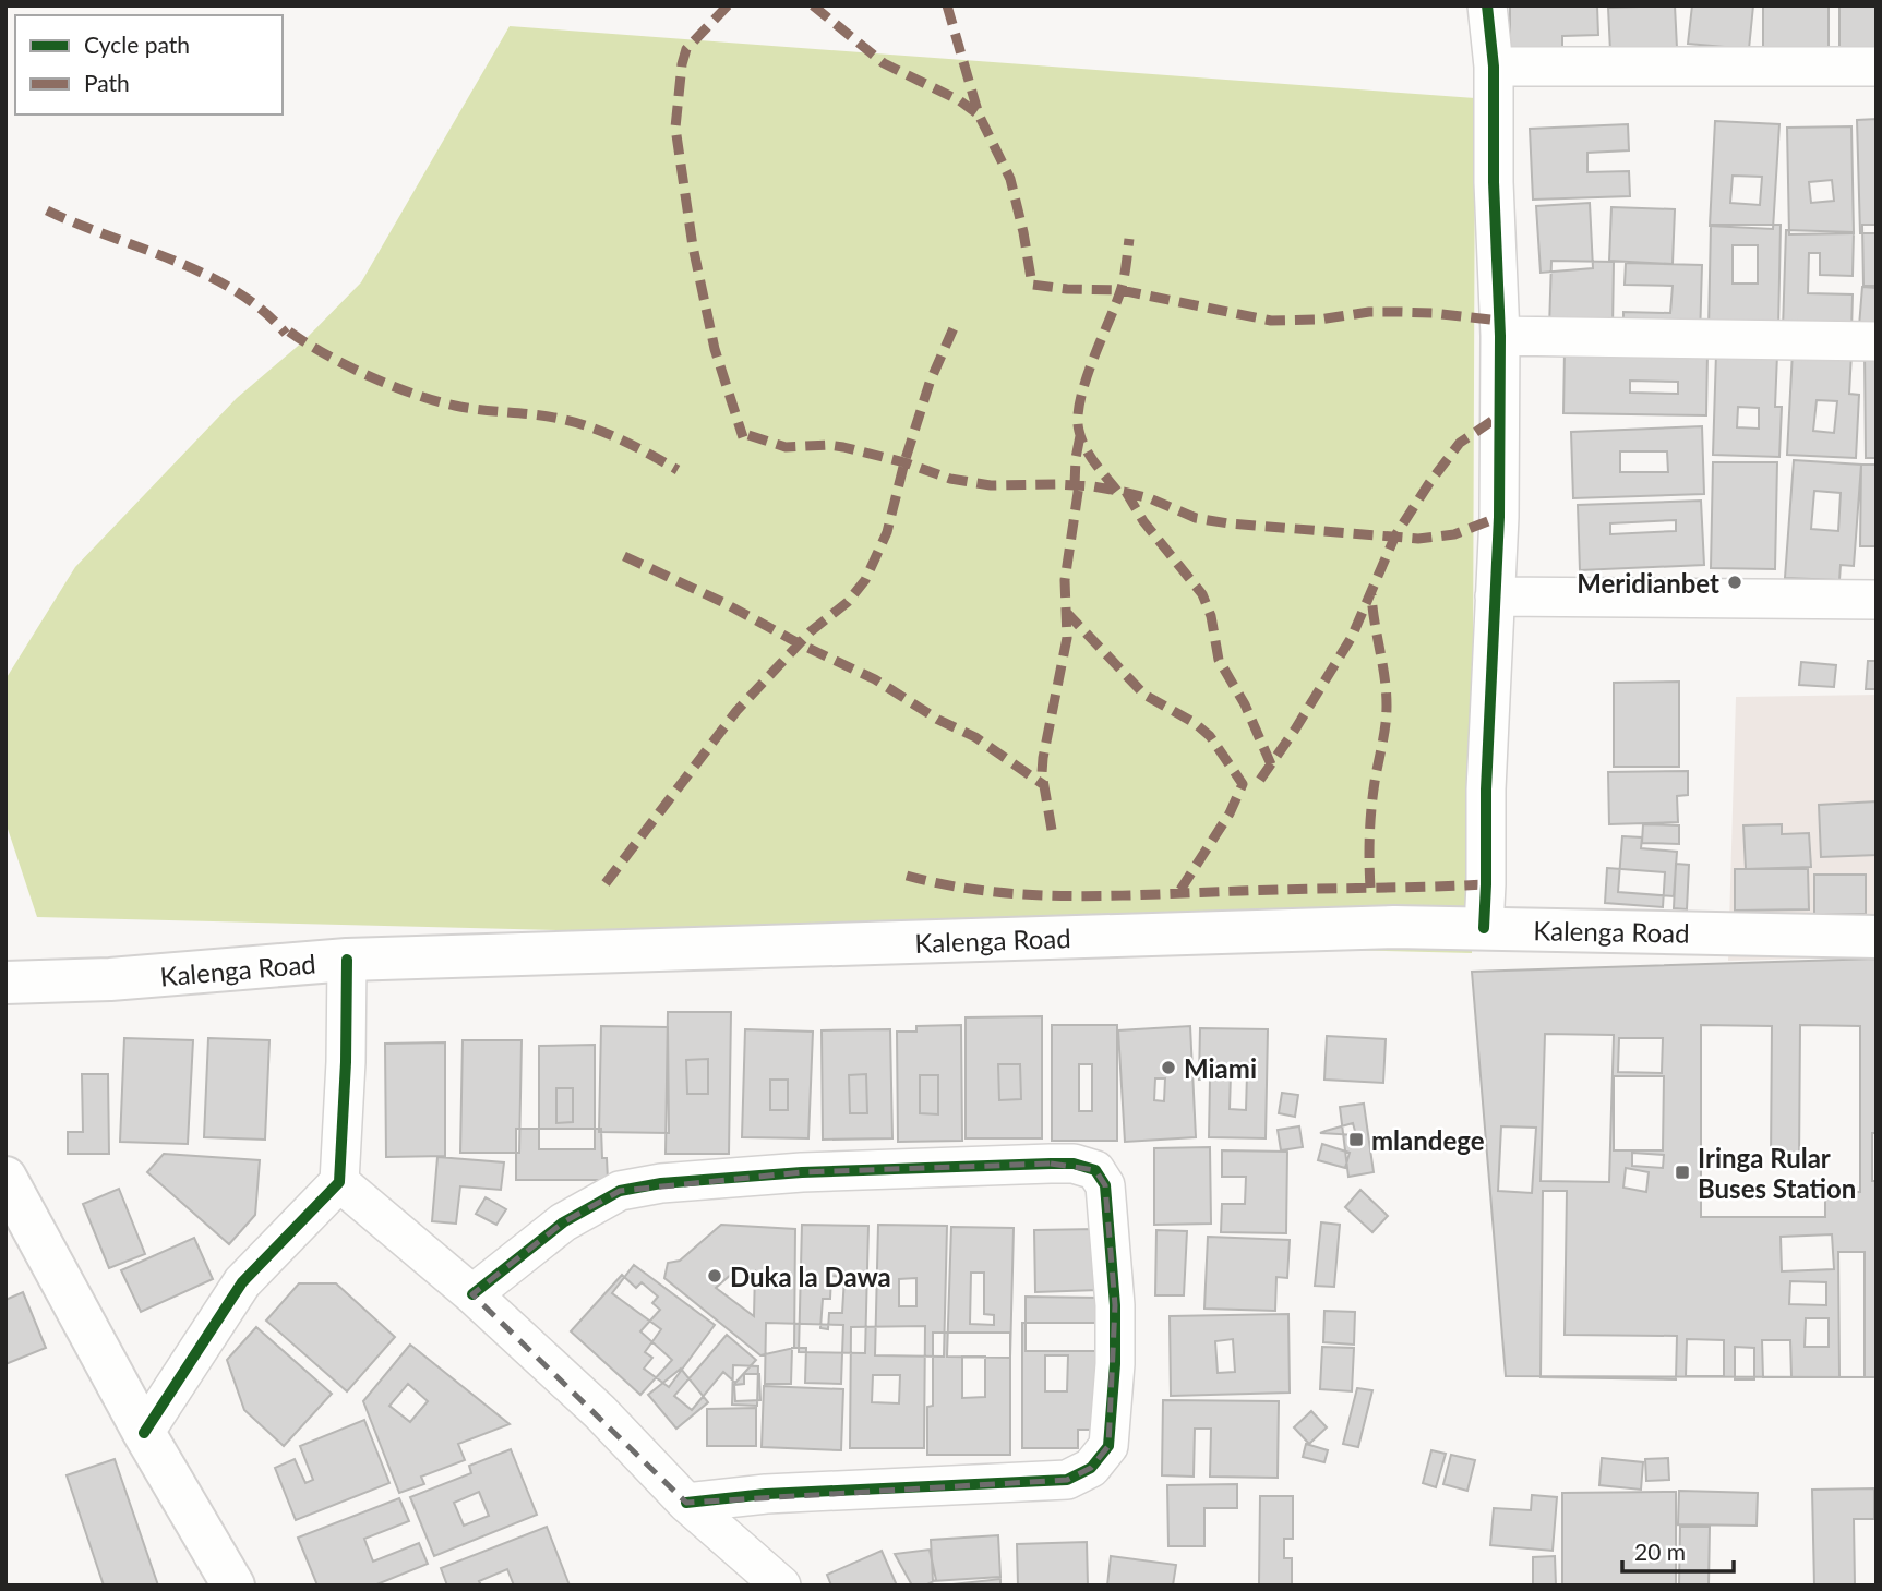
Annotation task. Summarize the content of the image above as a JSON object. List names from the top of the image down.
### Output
{
  "streets": {
    "main road": ["Kalenga Road"]
  },
  "places": {
    "other": ["Meridianbet", "Miami", "Duka la Dawa"],
    "transit": ["mlandege", "Iringa Rular Buses Station"]
  },
  "legend": ["Cycle path", "Path"],
  "scale_bar": "20 m"
}
